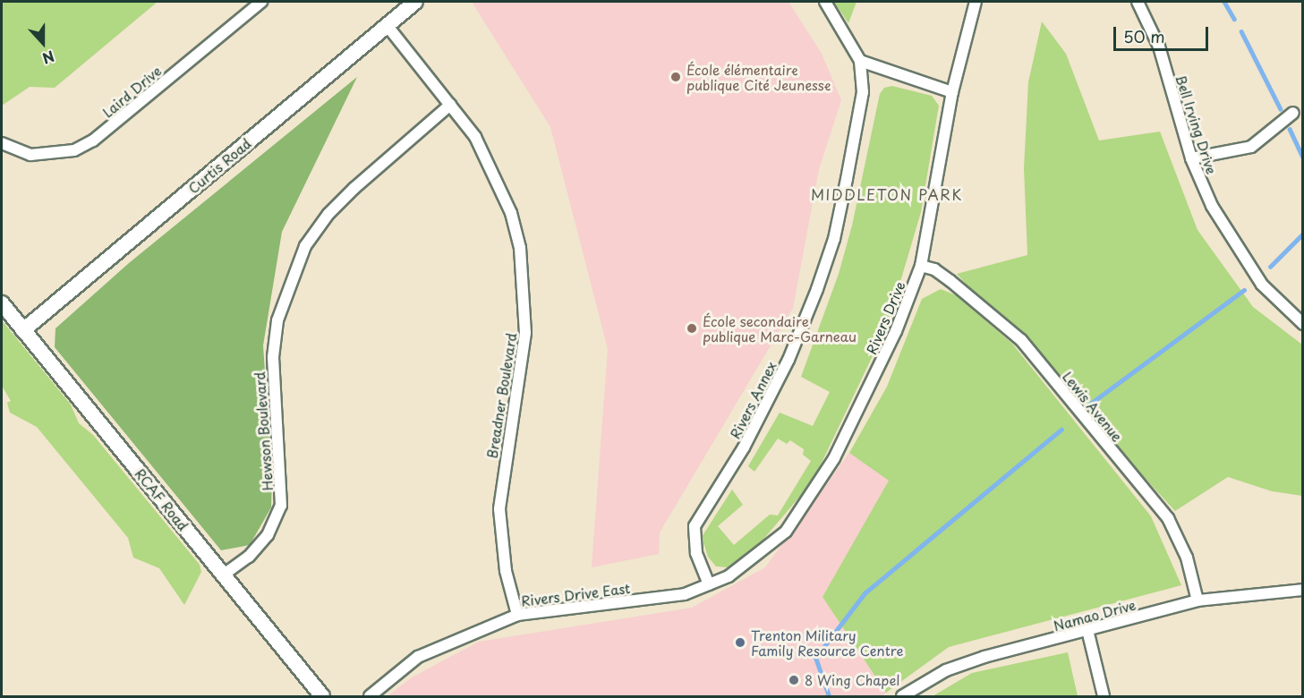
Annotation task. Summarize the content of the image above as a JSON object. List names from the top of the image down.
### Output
{
  "streets": {
    "main road": ["Curtis Road", "RCAF Road"],
    "street": [
      "Laird Drive",
      "Bell Irving Drive",
      "Rivers Drive",
      "Breadner Boulevard",
      "Rivers Annex",
      "Lewis Avenue",
      "Hewson Boulevard",
      "Rivers Drive East",
      "Namao Drive"
    ]
  },
  "crossings": [
    ["Curtis Road", "Breadner Boulevard"],
    ["Curtis Road", "RCAF Road"],
    ["Rivers Drive", "Rivers Annex"],
    ["Rivers Drive", "Lewis Avenue"],
    ["Rivers Drive", "Rivers Drive East"],
    ["Breadner Boulevard", "Hewson Boulevard"],
    ["Breadner Boulevard", "Rivers Drive East"],
    ["Rivers Annex", "Rivers Drive East"],
    ["Lewis Avenue", "Namao Drive"],
    ["Hewson Boulevard", "RCAF Road"]
  ],
  "districts": ["MIDDLETON PARK"],
  "places": [
    "École élémentaire publique Cité Jeunesse",
    "École secondaire publique Marc-Garneau",
    "Trenton Military Family Resource Centre",
    "8 Wing Chapel"
  ],
  "scale_bar": "50 m",
  "north": "bottom"
}
